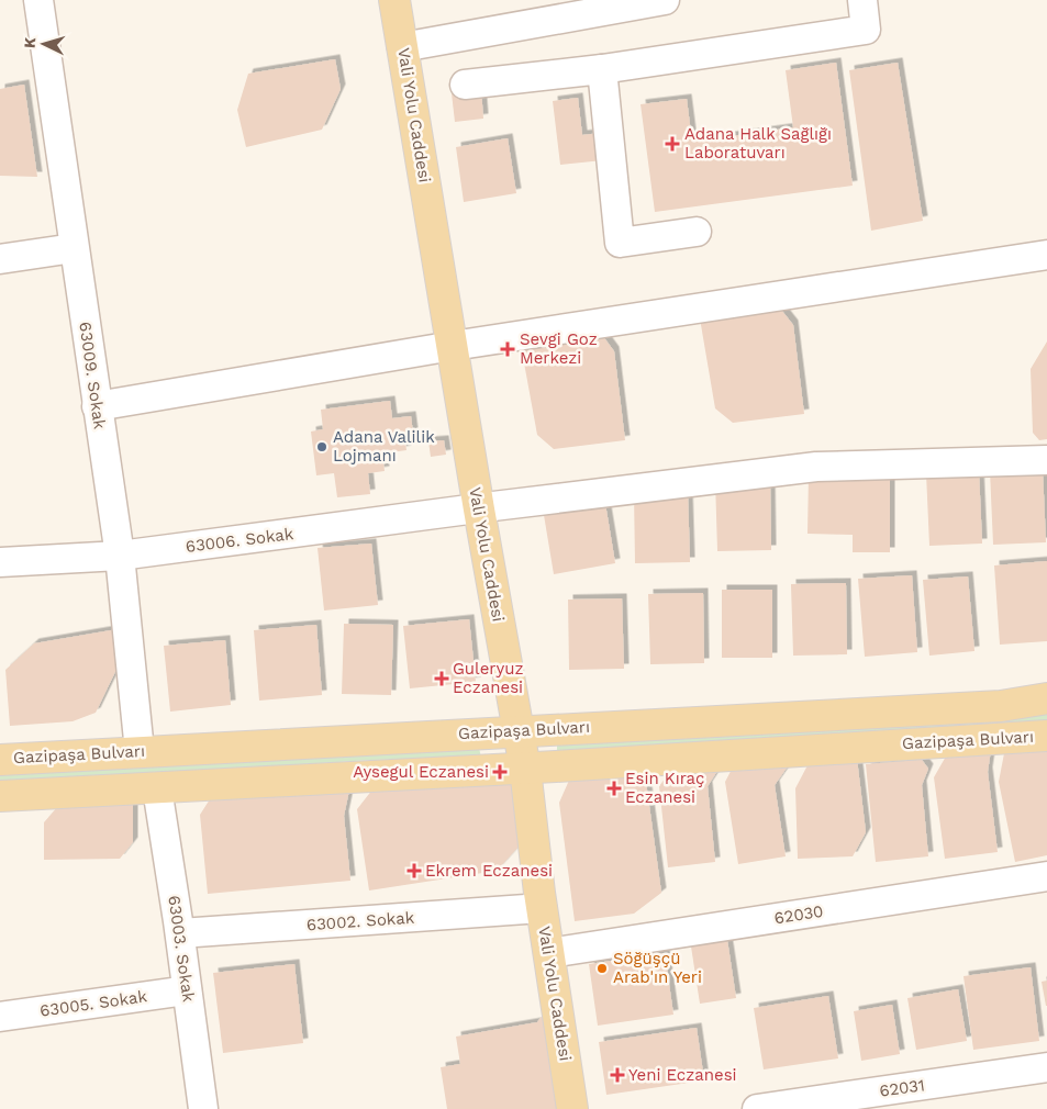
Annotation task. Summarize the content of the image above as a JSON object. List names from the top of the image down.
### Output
{
  "streets": {
    "main road": ["Vali Yolu Caddesi", "Gazipaşa Bulvarı"],
    "street": [
      "63009. Sokak",
      "63006. Sokak",
      "62030",
      "63002. Sokak",
      "63003. Sokak",
      "63005. Sokak",
      "62031"
    ]
  },
  "crossings": [
    ["Vali Yolu Caddesi", "63006. Sokak"],
    ["Vali Yolu Caddesi", "Gazipaşa Bulvarı"],
    ["Vali Yolu Caddesi", "62030"],
    ["Vali Yolu Caddesi", "63002. Sokak"],
    ["63009. Sokak", "63006. Sokak"],
    ["63009. Sokak", "Gazipaşa Bulvarı"],
    ["Gazipaşa Bulvarı", "63003. Sokak"],
    ["63002. Sokak", "63003. Sokak"],
    ["63003. Sokak", "63005. Sokak"]
  ],
  "places": {
    "health": [
      "Adana Halk Sağlığı Laboratuvarı",
      "Sevgi Goz Merkezi",
      "Guleryuz Eczanesi",
      "Aysegul Eczanesi",
      "Esin Kıraç Eczanesi",
      "Ekrem Eczanesi",
      "Yeni Eczanesi"
    ],
    "other": ["Adana Valilik Lojmanı", "Söğüşçü Arab'ın Yeri"]
  },
  "north": "left"
}
